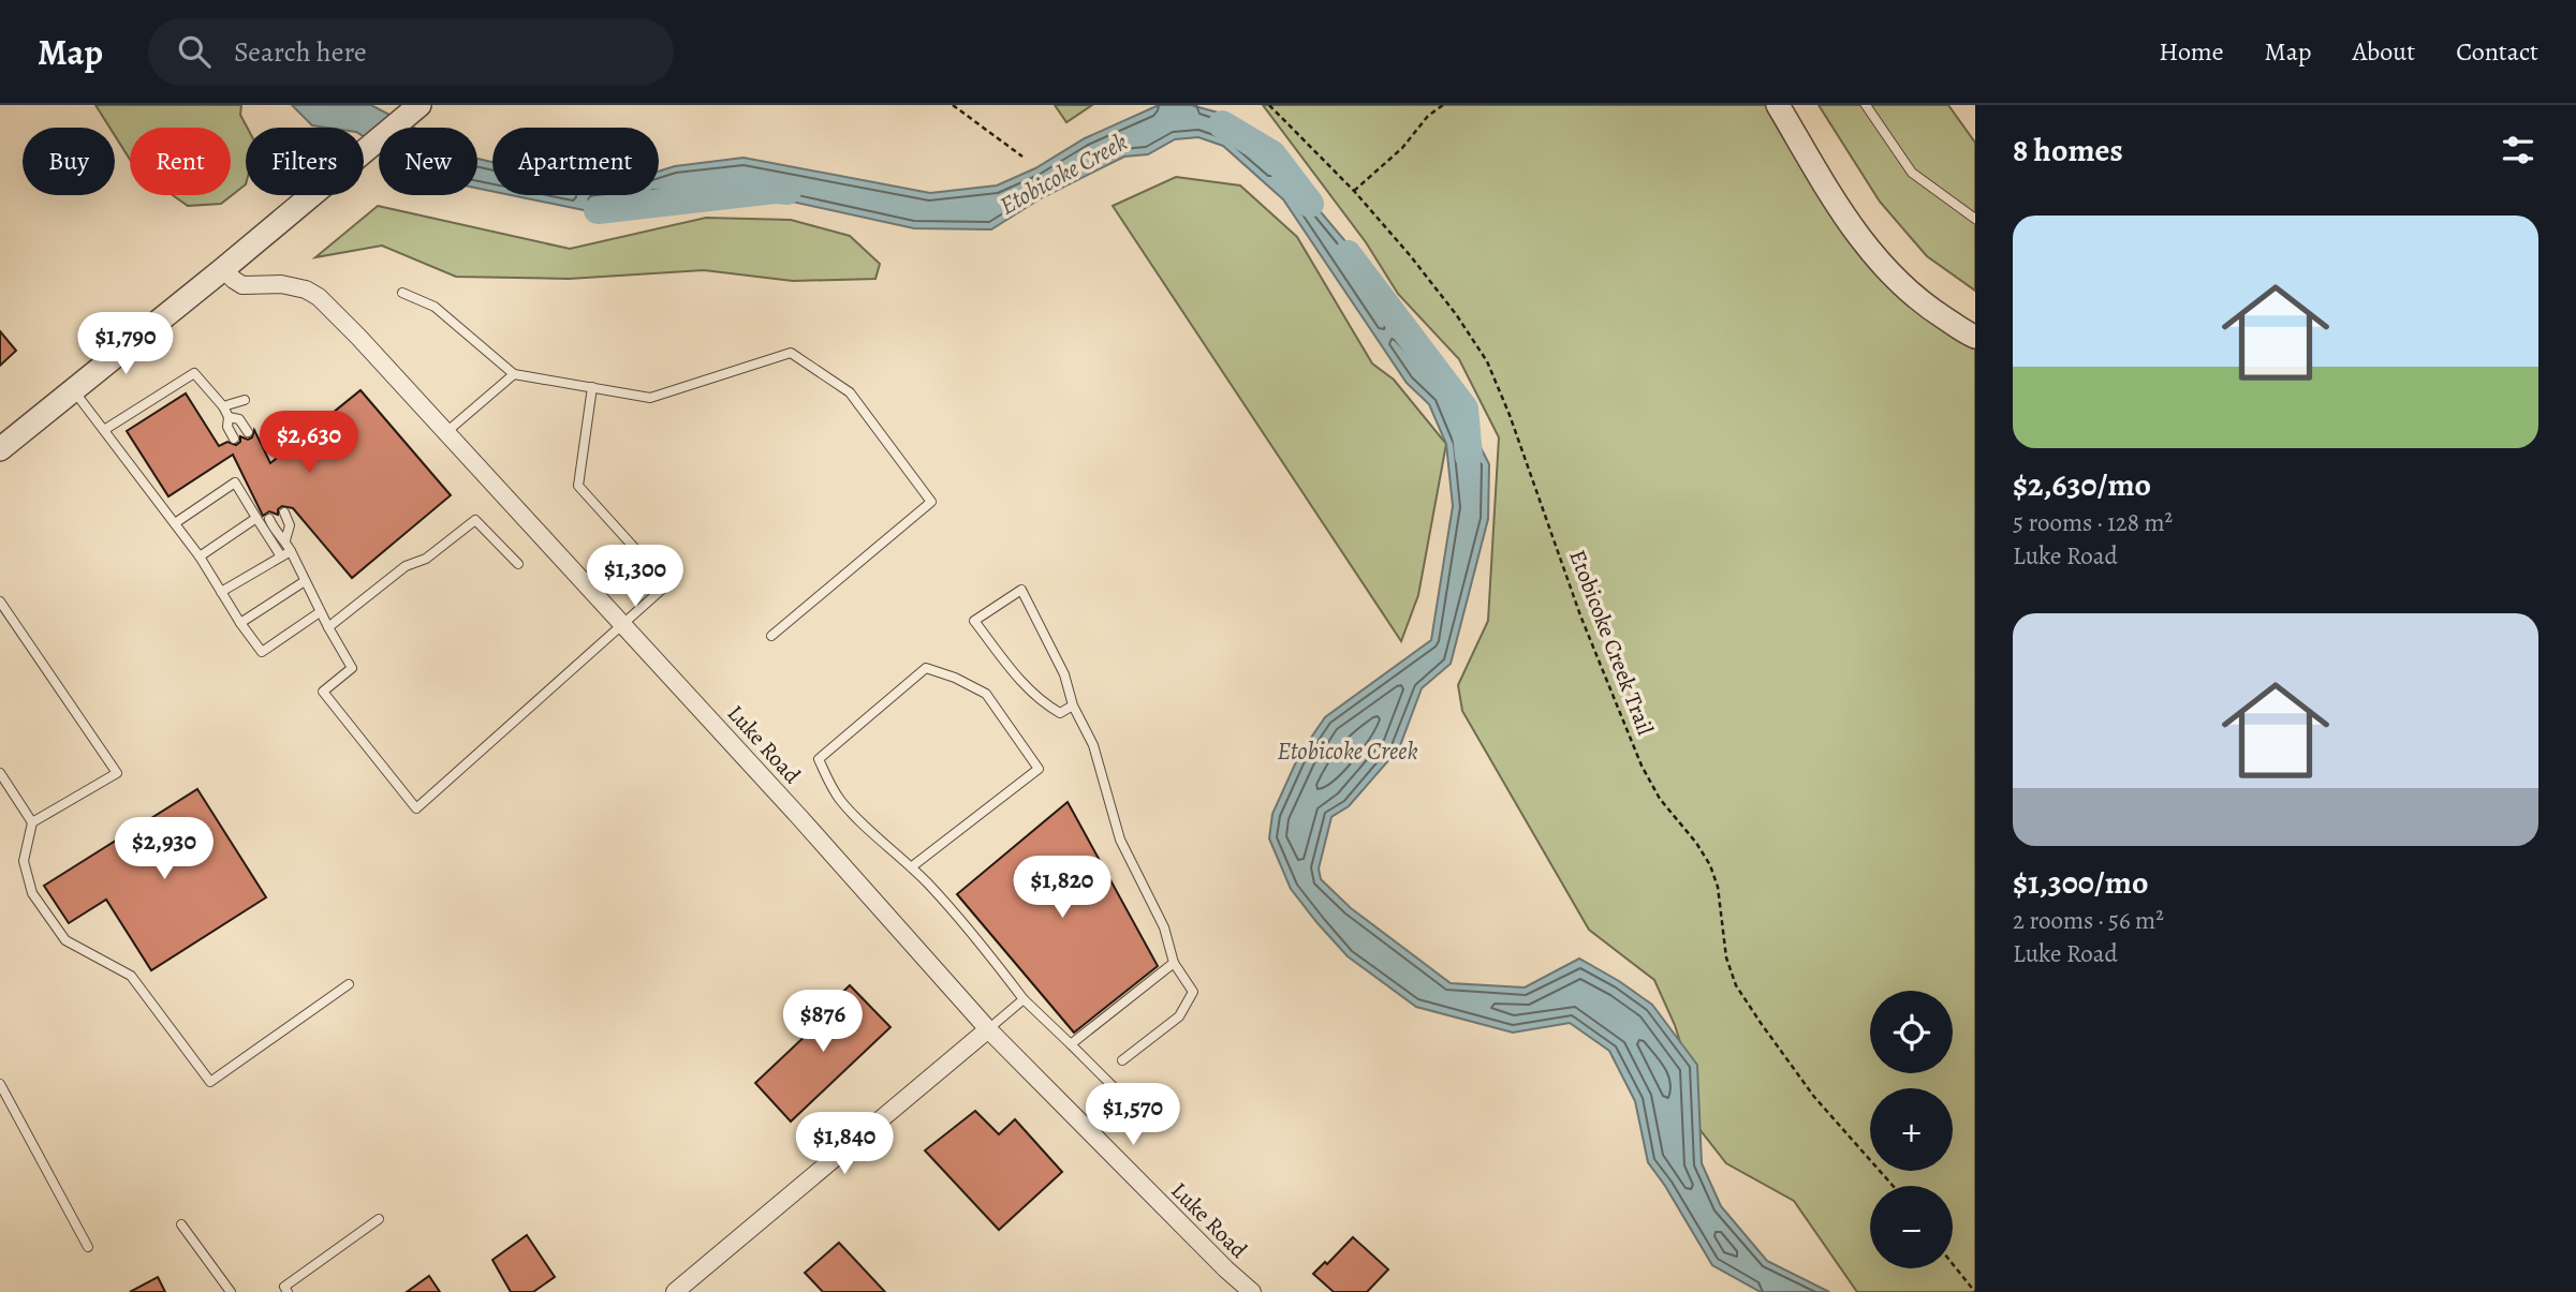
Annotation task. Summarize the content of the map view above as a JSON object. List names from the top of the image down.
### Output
{
  "streets": {
    "street": ["Luke Road"],
    "path": ["Etobicoke Creek Trail"]
  },
  "water": ["Etobicoke Creek"],
  "page": {
    "header": "Map",
    "search": "Search here",
    "nav": [
      "Home",
      "Map",
      "About",
      "Contact"
    ],
    "heading": "8 homes",
    "chip": [
      "Buy",
      "Rent",
      "Filters",
      "New",
      "Apartment"
    ],
    "list": [
      {
        "name": "$2,630/mo",
        "note": "5 rooms · 128 m² · Luke Road"
      },
      {
        "name": "$1,300/mo",
        "note": "2 rooms · 56 m² · Luke Road"
      }
    ],
    "price": [
      "$1,790",
      "$2,630",
      "$1,300",
      "$2,930",
      "$1,820",
      "$876",
      "$1,570",
      "$1,840"
    ],
    "map_buttons": ["+", "−"]
  }
}
